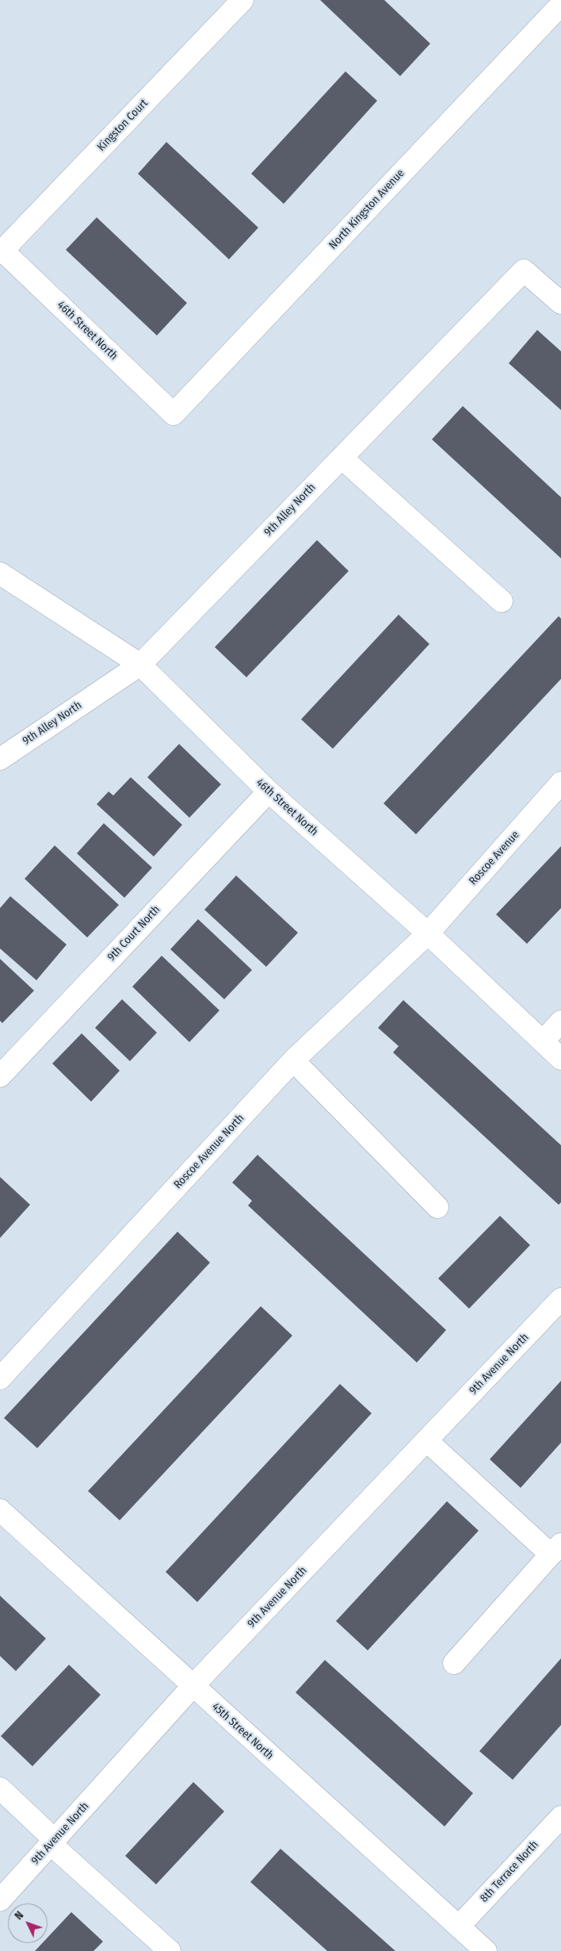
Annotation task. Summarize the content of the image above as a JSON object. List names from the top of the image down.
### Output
{
  "streets": {
    "street": [
      "Kingston Court",
      "North Kingston Avenue",
      "46th Street North",
      "9th Alley North",
      "Roscoe Avenue",
      "9th Court North",
      "Roscoe Avenue North",
      "9th Avenue North",
      "45th Street North",
      "8th Terrace North"
    ]
  },
  "crossings": [
    ["Kingston Court", "46th Street North"],
    ["North Kingston Avenue", "46th Street North"],
    ["46th Street North", "9th Alley North"],
    ["46th Street North", "Roscoe Avenue"],
    ["46th Street North", "9th Court North"],
    ["46th Street North", "Roscoe Avenue North"],
    ["Roscoe Avenue", "Roscoe Avenue North"],
    ["9th Avenue North", "45th Street North"],
    ["45th Street North", "8th Terrace North"]
  ],
  "north": "top left"
}
